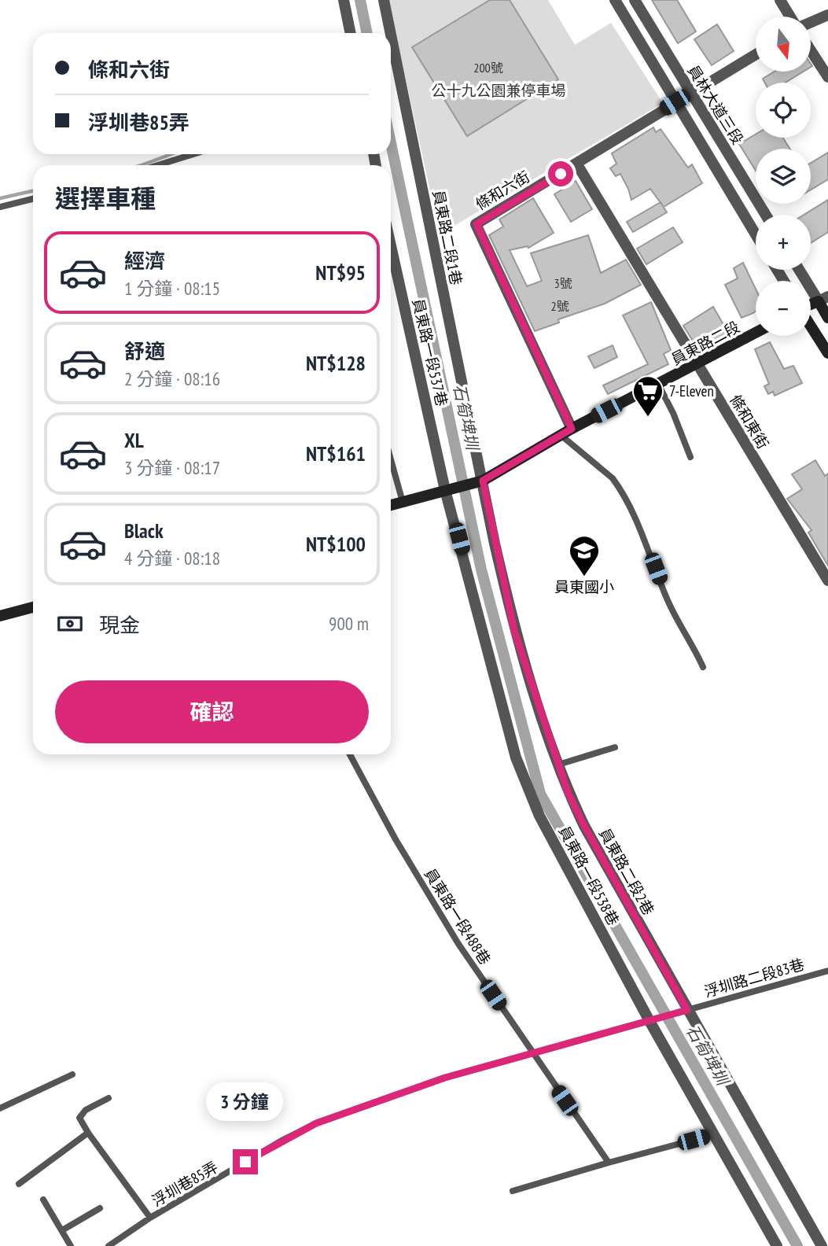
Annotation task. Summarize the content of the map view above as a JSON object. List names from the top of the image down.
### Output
{
  "streets": {
    "main road": ["員東路二段"],
    "street": [
      "員林大道三段",
      "條和六街",
      "員東路二段1巷",
      "員東路一段537巷",
      "條和東街",
      "員東路二段2巷",
      "員東路一段538巷"
    ],
    "lane": ["員東路一段488巷", "浮圳路二段83巷", "浮圳巷85弄"]
  },
  "crossings": [
    ["員林大道三段", "條和六街"],
    ["條和六街", "員東路二段"],
    ["條和六街", "條和東街"],
    ["員東路二段1巷", "員東路二段"],
    ["員東路二段1巷", "員東路二段2巷"],
    ["員東路二段", "員東路一段537巷"],
    ["員東路二段", "條和東街"],
    ["員東路二段", "員東路二段2巷"],
    ["員東路二段", "員東路一段538巷"],
    ["員東路一段537巷", "員東路一段538巷"],
    ["員東路二段2巷", "浮圳路二段83巷"],
    ["員東路一段538巷", "浮圳路二段83巷"],
    ["員東路一段538巷", "浮圳巷85弄"],
    ["員東路一段488巷", "浮圳巷85弄"],
    ["浮圳路二段83巷", "浮圳巷85弄"]
  ],
  "water": ["石筍埤圳"],
  "parks": ["公十九公園兼停車場"],
  "places": {
    "supermarket": ["7-Eleven"],
    "school or university": ["員東國小"]
  },
  "house_numbers": ["200號", "3號", "2號"],
  "north": "bottom",
  "page": {
    "map_buttons": ["+", "−"],
    "banner": ["條和六街", "浮圳巷85弄"],
    "heading": "選擇車種",
    "list": [
      {
        "name": "經濟",
        "note": "1 分鐘 · 08:15",
        "value": "NT$95"
      },
      {
        "name": "舒適",
        "note": "2 分鐘 · 08:16",
        "value": "NT$128"
      },
      {
        "name": "XL",
        "note": "3 分鐘 · 08:17",
        "value": "NT$161"
      },
      {
        "name": "Black",
        "note": "4 分鐘 · 08:18",
        "value": "NT$100"
      }
    ],
    "pay": ["現金", "900 m"],
    "buttons": "確認",
    "bubble": "3 分鐘"
  }
}
